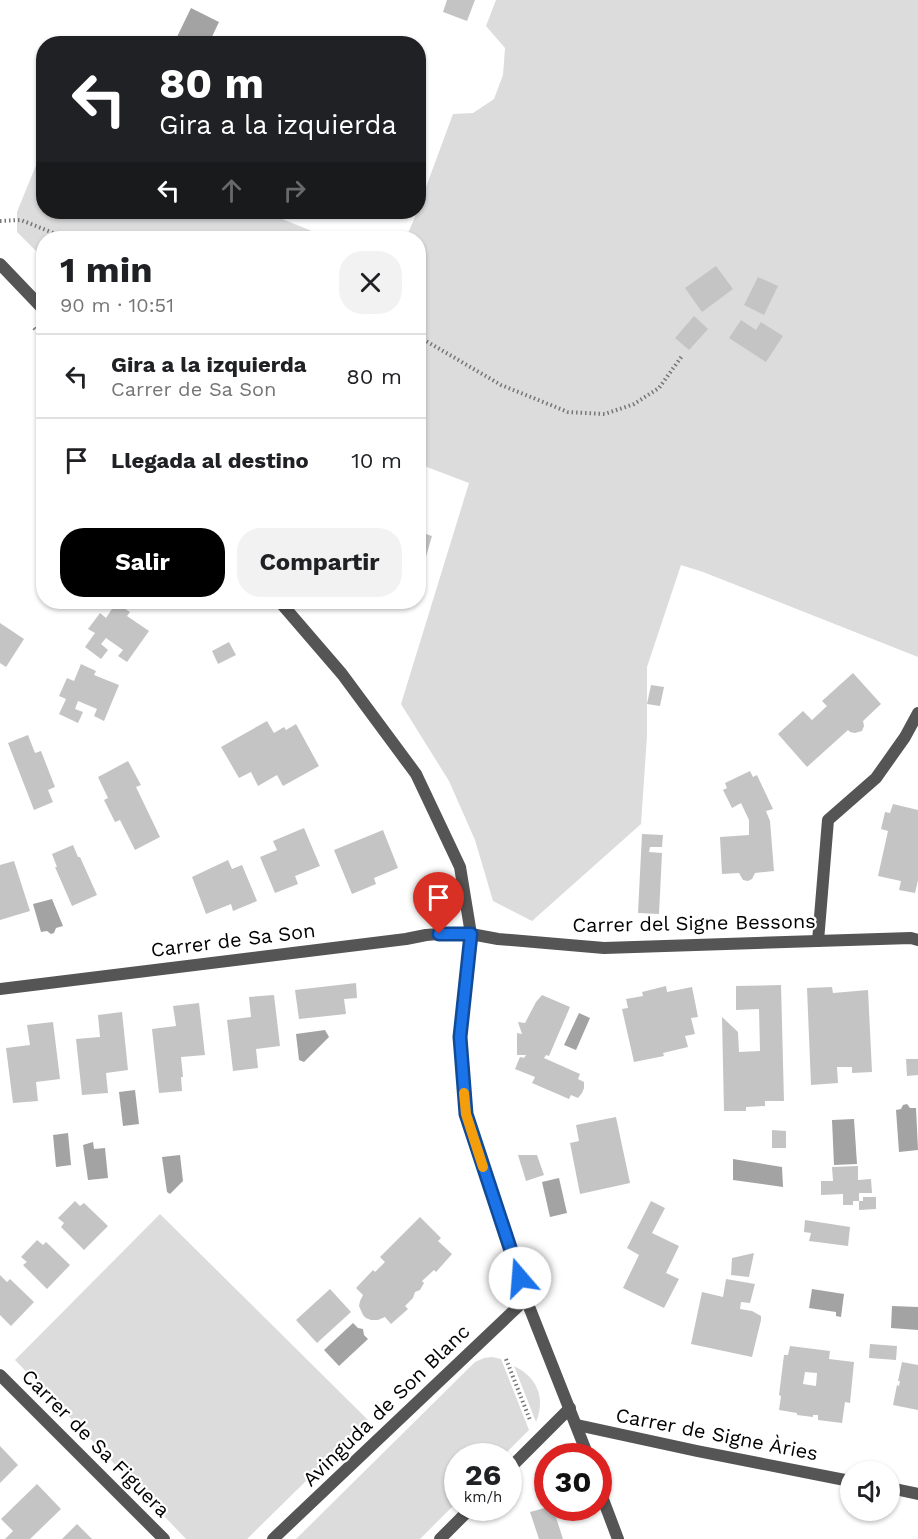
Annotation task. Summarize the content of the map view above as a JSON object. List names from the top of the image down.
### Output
{
  "streets": {
    "street": [
      "Carrer del Signe Bessons",
      "Carrer de Sa Son",
      "Avinguda de Son Blanc",
      "Carrer de Signe Àries",
      "Carrer de Sa Figuera"
    ]
  },
  "crossings": [
    ["Carrer del Signe Bessons", "Carrer de Sa Son"]
  ],
  "page": {
    "turn": ["80 m", "Gira a la izquierda"],
    "heading": ["1 min", "90 m · 10:51"],
    "list": [
      {
        "name": "Gira a la izquierda",
        "note": "Carrer de Sa Son",
        "value": "80 m"
      },
      {
        "name": "Llegada al destino",
        "value": "10 m"
      }
    ],
    "buttons": ["Salir", "Compartir"],
    "speed": "26 km/h",
    "limit": "30"
  }
}
